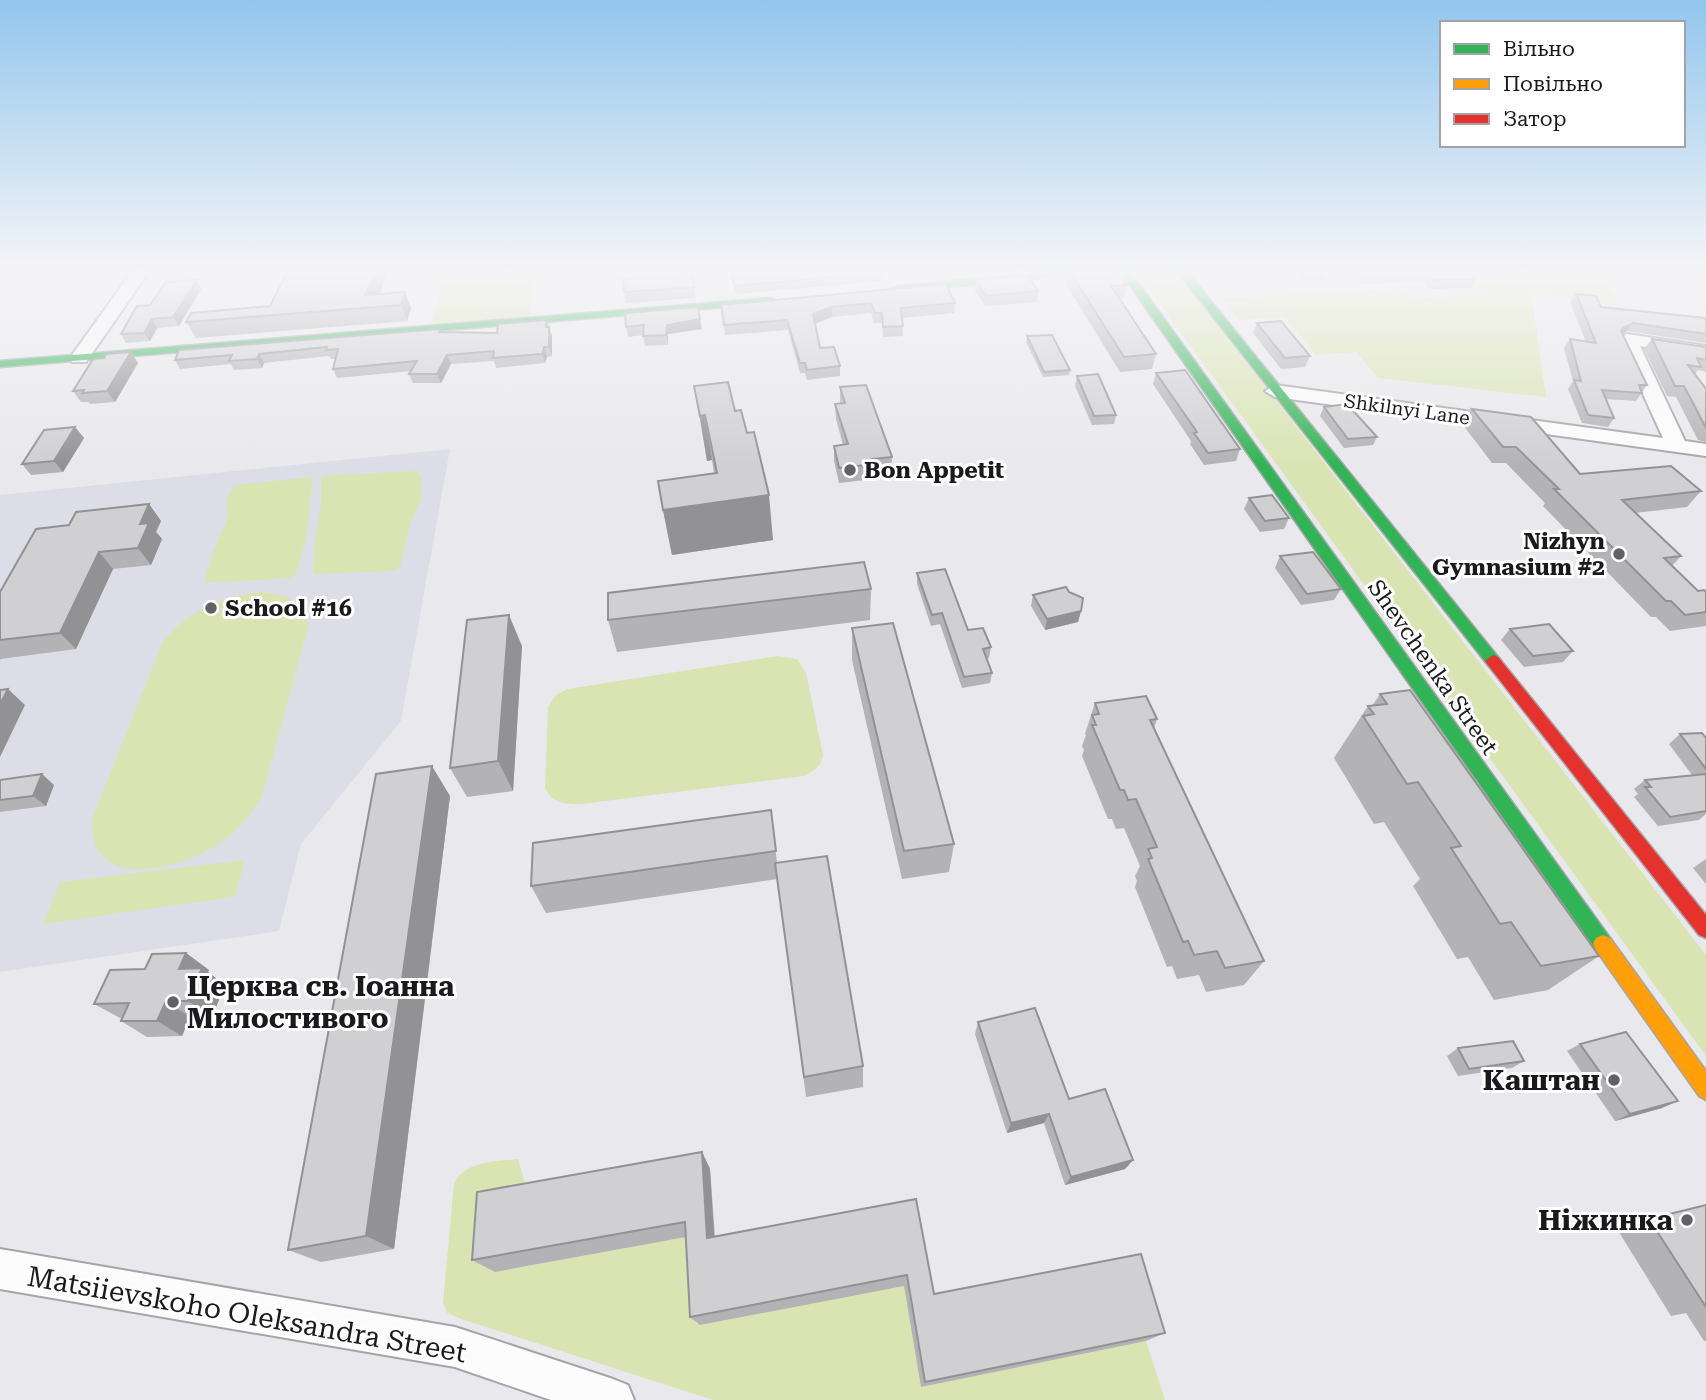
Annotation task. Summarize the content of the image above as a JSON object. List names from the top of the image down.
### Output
{
  "streets": {
    "main road": ["Shevchenka Street"],
    "street": ["Shkilnyi Lane", "Matsiievskoho Oleksandra Street"]
  },
  "crossings": [
    ["Shkilnyi Lane", "Shevchenka Street"]
  ],
  "places": [
    "Bon Appetit",
    "Nizhyn Gymnasium #2",
    "School #16",
    "Церква св. Іоанна Милостивого",
    "Каштан",
    "Ніжинка"
  ],
  "legend": ["Вільно", "Повільно", "Затор"]
}
